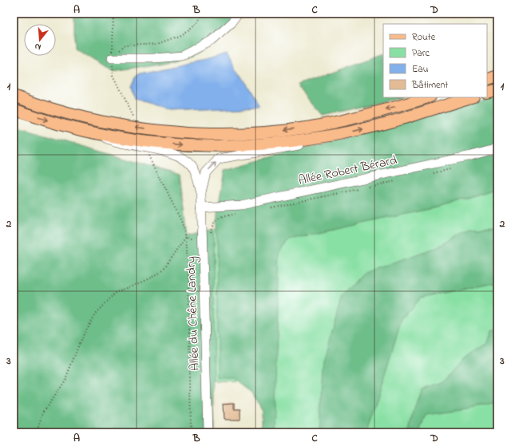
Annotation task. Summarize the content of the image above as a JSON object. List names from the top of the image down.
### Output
{
  "streets": {
    "street": ["Allée Robert Bérard", "Allée du Chêne Landry"]
  },
  "crossings": [
    ["Allée Robert Bérard", "Allée du Chêne Landry"]
  ],
  "legend": [
    "Route",
    "Parc",
    "Eau",
    "Bâtiment"
  ],
  "north": "bottom",
  "grid": {
    "columns": [
      "A",
      "B",
      "C",
      "D"
    ],
    "rows": ["1", "2", "3"]
  }
}
